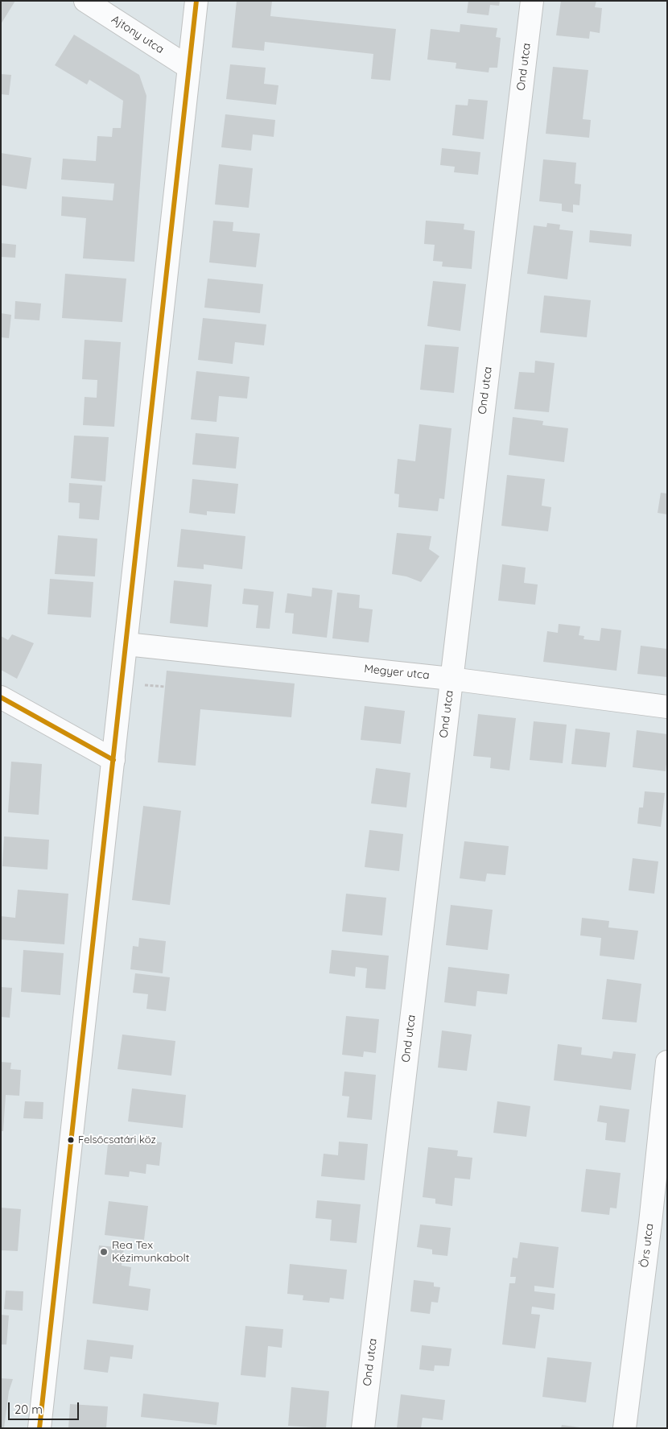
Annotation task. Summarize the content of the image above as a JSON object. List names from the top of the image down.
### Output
{
  "streets": {
    "street": [
      "Ajtony utca",
      "Ond utca",
      "Megyer utca",
      "Örs utca"
    ]
  },
  "crossings": [
    ["Ond utca", "Megyer utca"]
  ],
  "places": ["Felsőcsatári köz", "Rea Tex Kézimunkabolt"],
  "scale_bar": "20 m"
}
